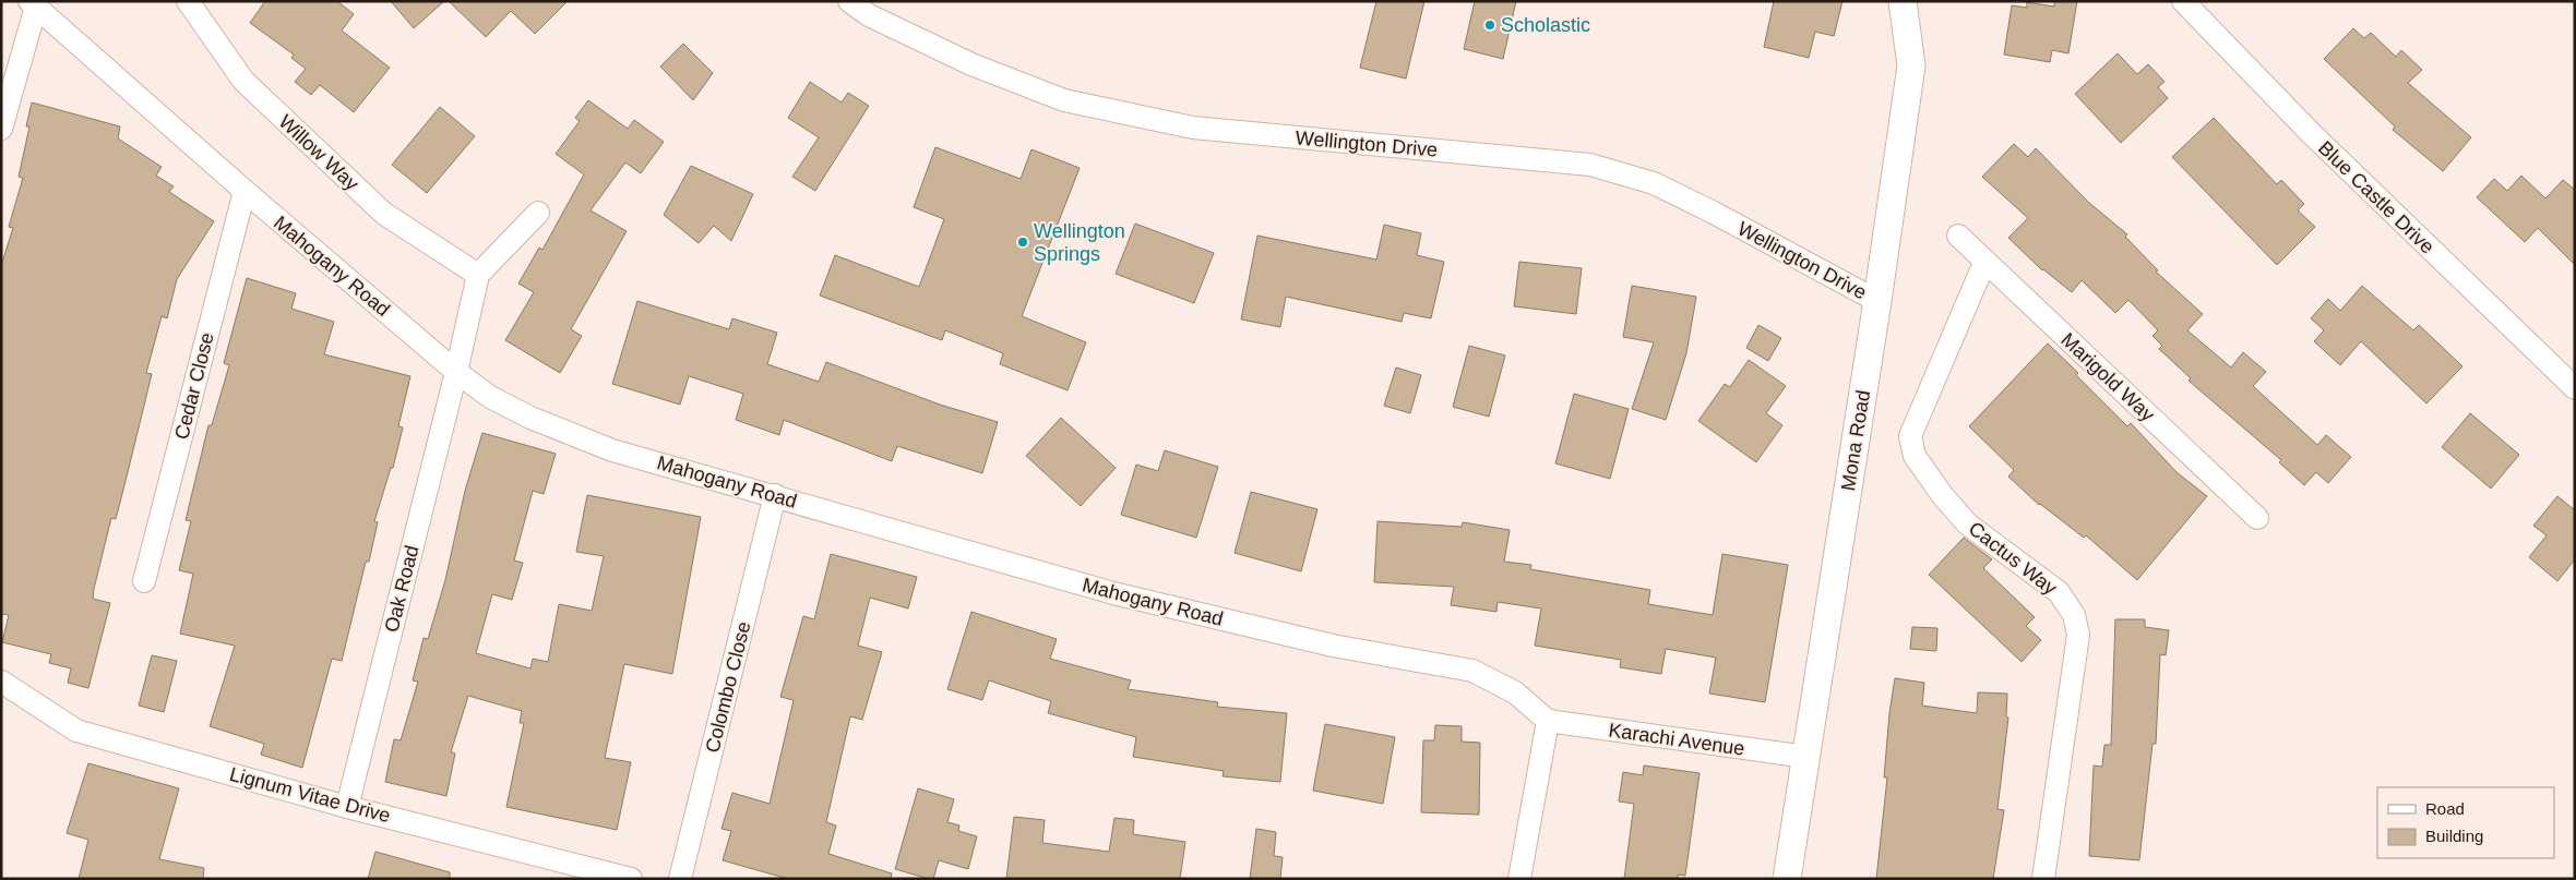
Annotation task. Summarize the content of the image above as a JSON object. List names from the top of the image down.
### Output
{
  "streets": {
    "street": [
      "Wellington Drive",
      "Willow Way",
      "Blue Castle Drive",
      "Mahogany Road",
      "Marigold Way",
      "Cedar Close",
      "Mona Road",
      "Cactus Way",
      "Oak Road",
      "Colombo Close",
      "Karachi Avenue",
      "Lignum Vitae Drive"
    ]
  },
  "crossings": [
    ["Wellington Drive", "Mona Road"],
    ["Mahogany Road", "Cedar Close"],
    ["Mahogany Road", "Oak Road"],
    ["Mahogany Road", "Colombo Close"],
    ["Mahogany Road", "Karachi Avenue"],
    ["Marigold Way", "Cactus Way"],
    ["Mona Road", "Karachi Avenue"],
    ["Oak Road", "Lignum Vitae Drive"]
  ],
  "places": ["Scholastic", "Wellington Springs"],
  "legend": ["Road", "Building"]
}
